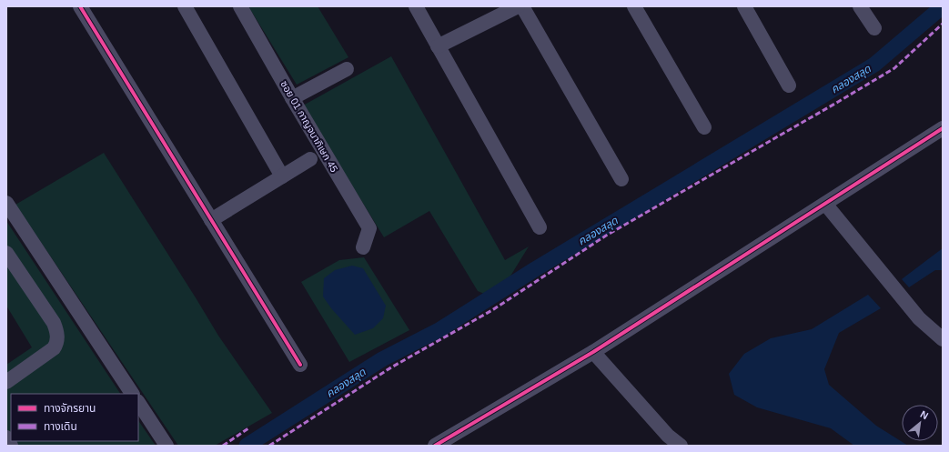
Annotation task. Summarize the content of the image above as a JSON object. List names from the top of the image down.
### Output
{
  "streets": {
    "street": ["ซอย 01 กาญจนาภิเษก 45"]
  },
  "water": ["คลองสลุด"],
  "legend": ["ทางจักรยาน", "ทางเดิน"],
  "north": "top right"
}
